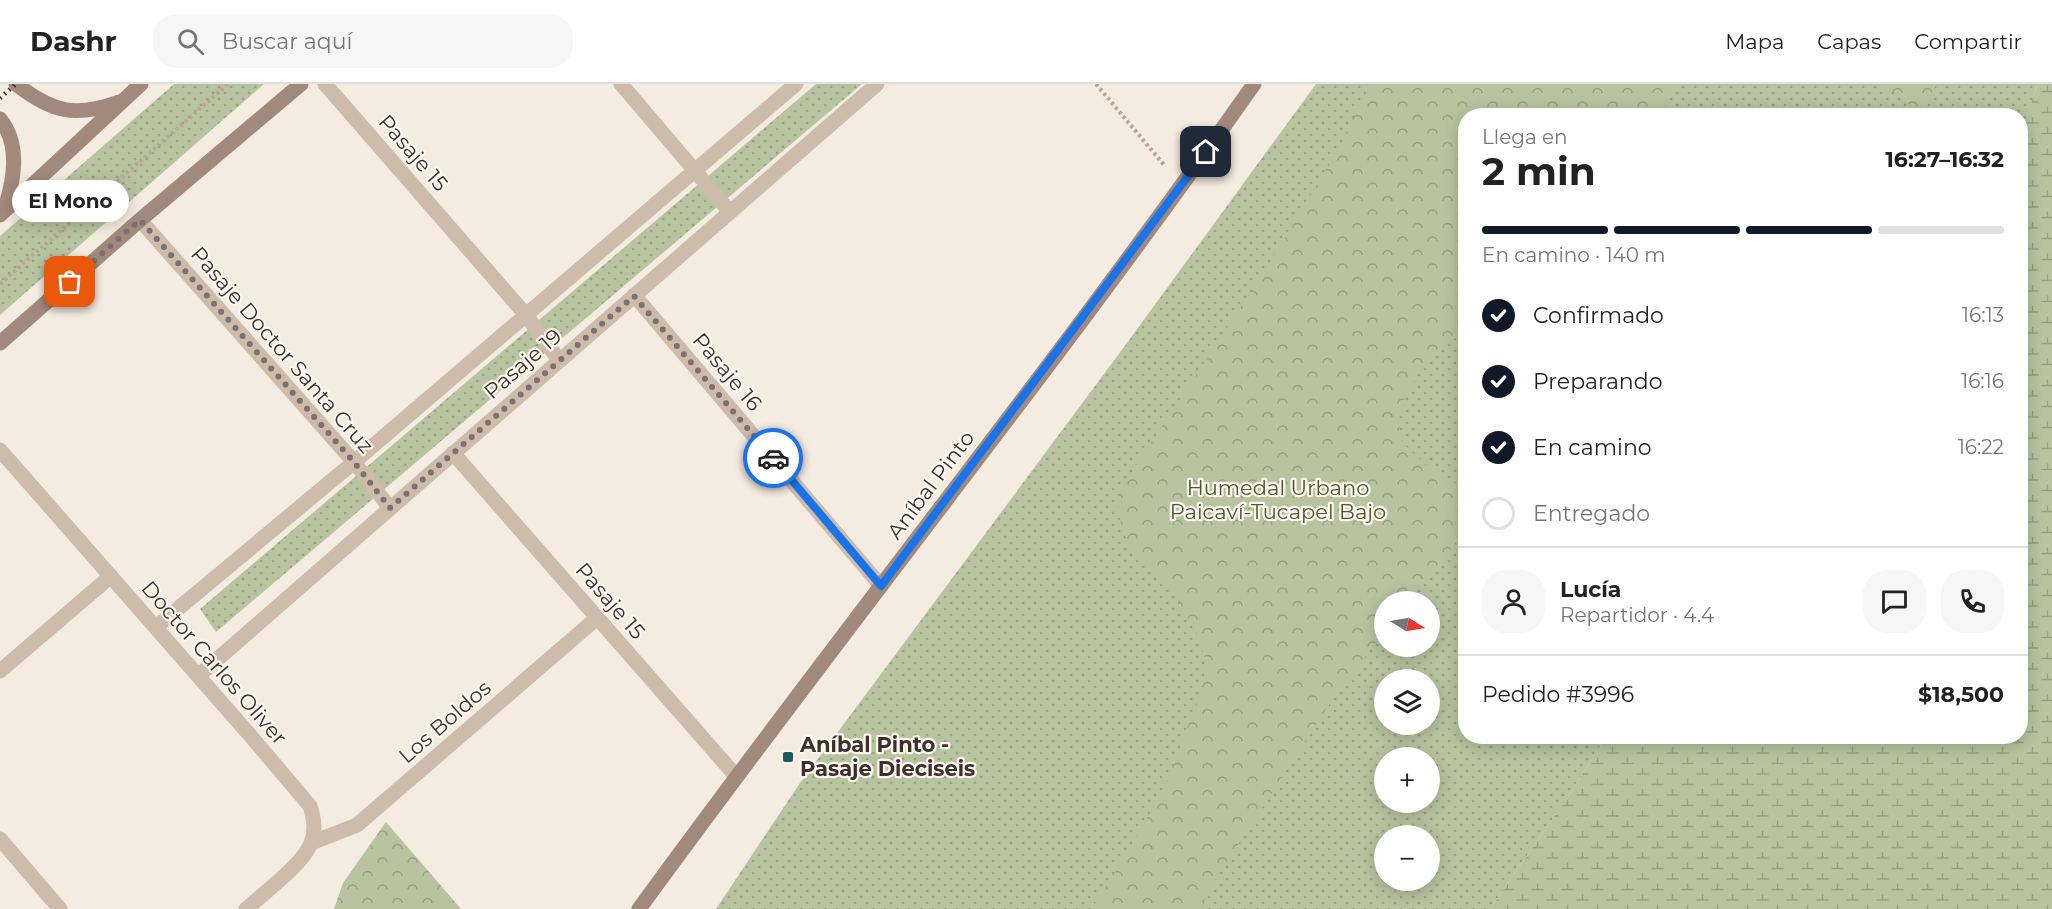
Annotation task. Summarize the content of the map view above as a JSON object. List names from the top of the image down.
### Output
{
  "streets": {
    "street": [
      "Pasaje 15",
      "Pasaje Doctor Santa Cruz",
      "Pasaje 19",
      "Pasaje 16",
      "Aníbal Pinto",
      "Doctor Carlos Oliver",
      "Los Boldos"
    ]
  },
  "crossings": [
    ["Pasaje 15", "Pasaje 19"],
    ["Pasaje 15", "Aníbal Pinto"],
    ["Pasaje 15", "Los Boldos"],
    ["Pasaje Doctor Santa Cruz", "Pasaje 19"],
    ["Pasaje 19", "Pasaje 16"],
    ["Pasaje 19", "Doctor Carlos Oliver"],
    ["Pasaje 16", "Aníbal Pinto"],
    ["Doctor Carlos Oliver", "Los Boldos"]
  ],
  "parks": ["Humedal Urbano Paicaví-Tucapel Bajo"],
  "places": {
    "other": ["El Mono"],
    "transit": ["Aníbal Pinto - Pasaje Dieciseis"]
  },
  "north": "right",
  "page": {
    "header": "Dashr",
    "search": "Buscar aquí",
    "nav": ["Mapa", "Capas", "Compartir"],
    "heading": ["2 min", "Llega en", "16:27–16:32"],
    "panel": [
      "Lucía",
      "Repartidor · 4.4",
      "Pedido #3996",
      "$18,500"
    ],
    "bubble": "El Mono",
    "bar": "En camino · 140 m",
    "list": [
      ["Confirmado", "16:13"],
      ["Preparando", "16:16"],
      ["En camino", "16:22"],
      "Entregado"
    ],
    "map_buttons": ["+", "−"]
  }
}
